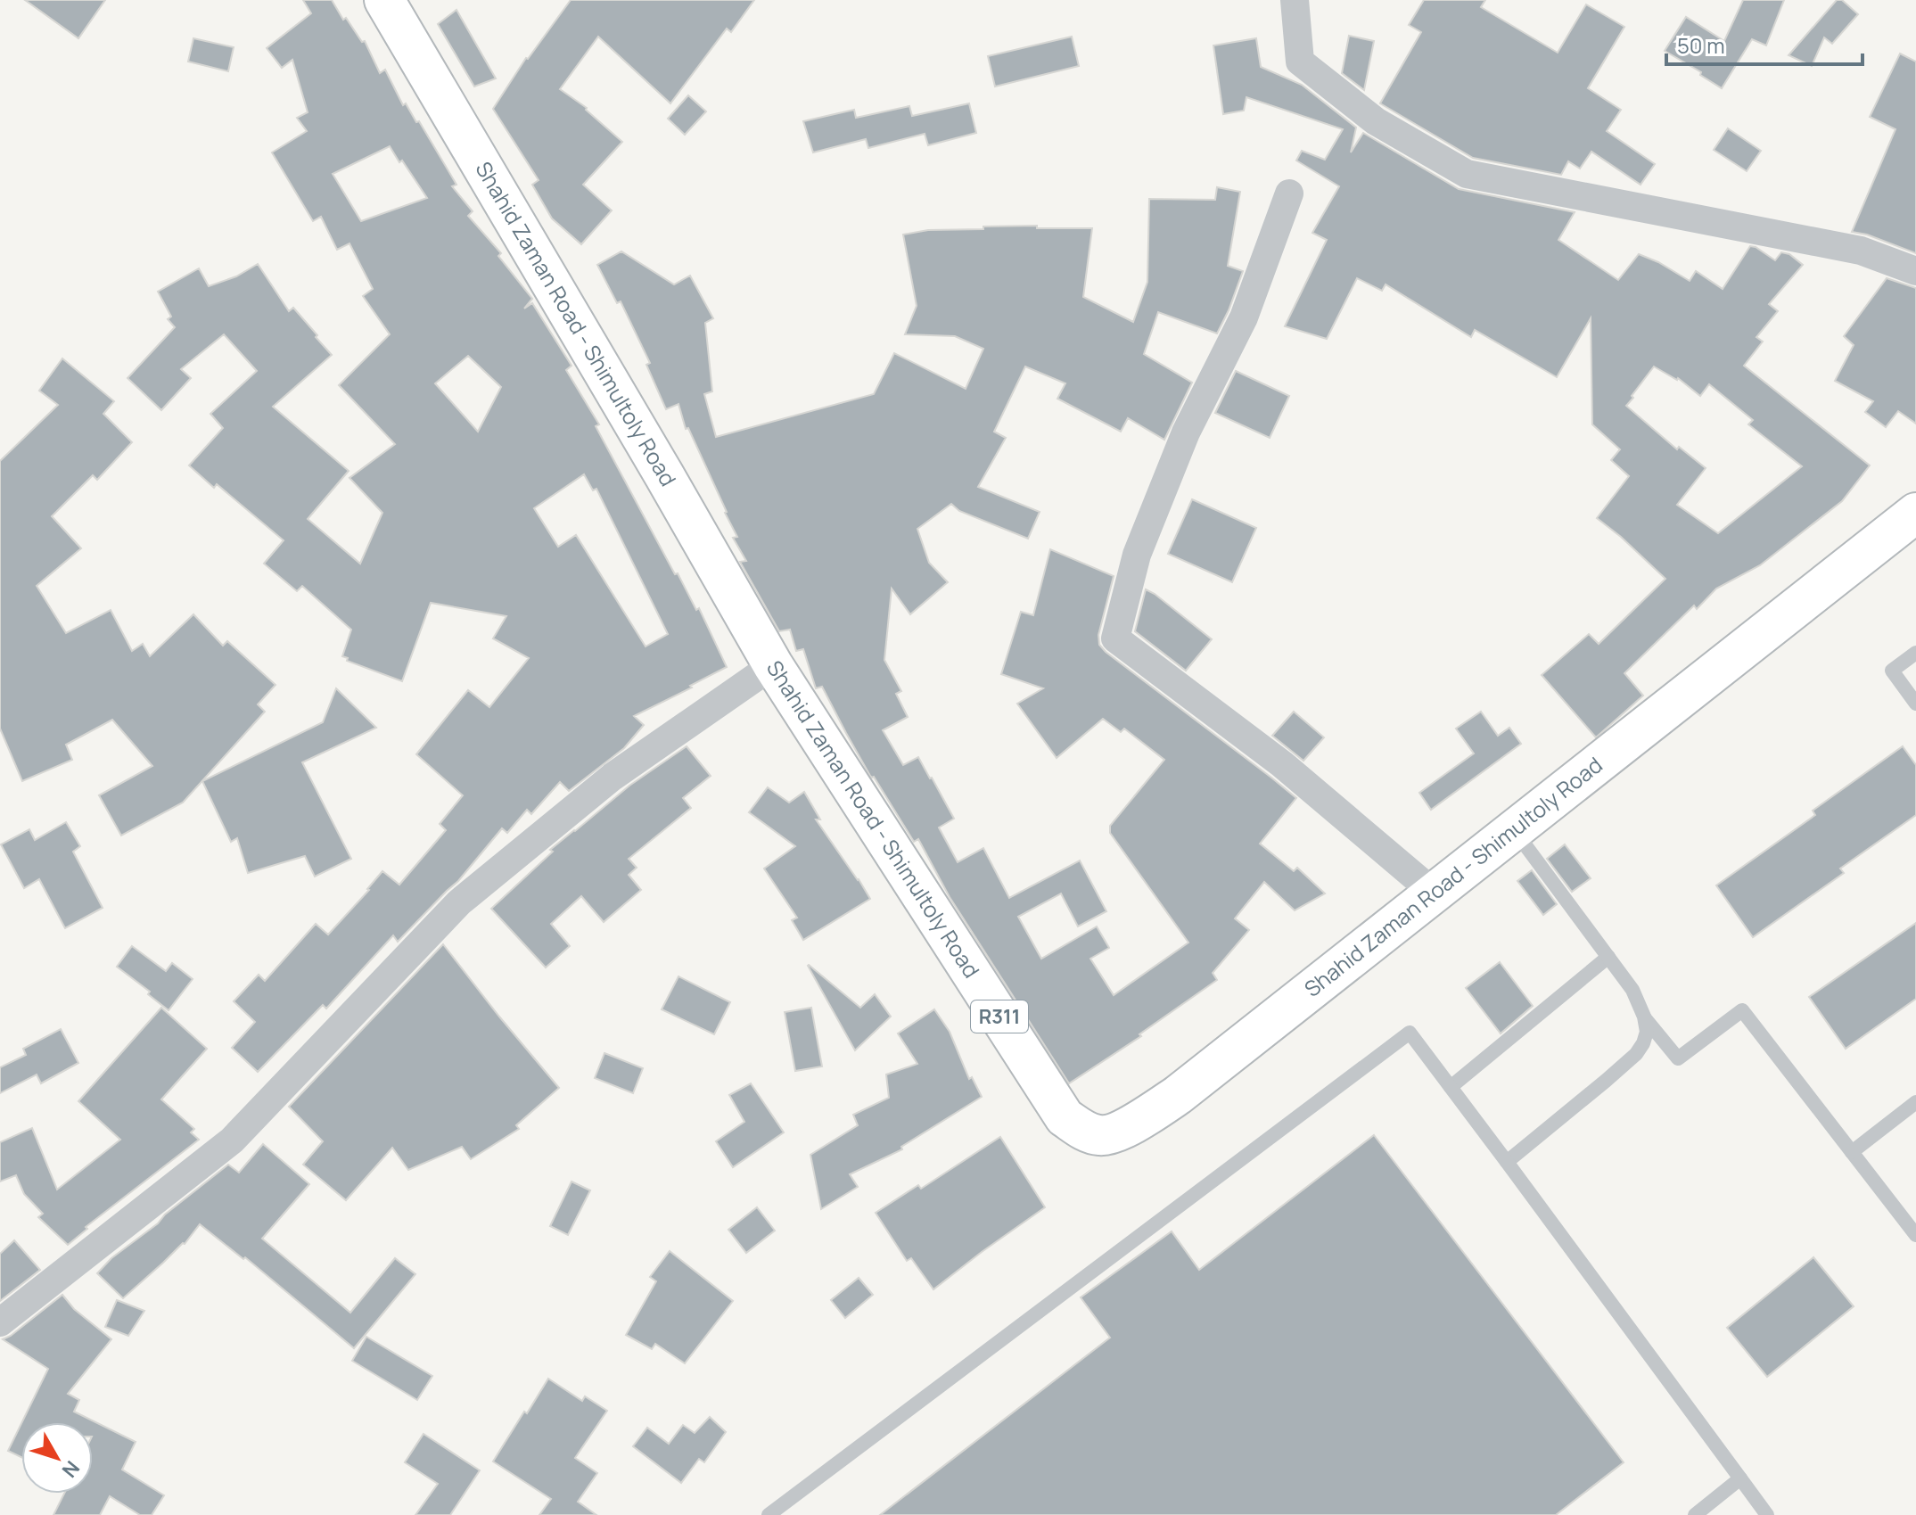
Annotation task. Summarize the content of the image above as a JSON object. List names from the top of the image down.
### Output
{
  "streets": {
    "main road": ["Shahid Zaman Road - Shimultoly Road", "R311"]
  },
  "scale_bar": "50 m",
  "north": "bottom right"
}
